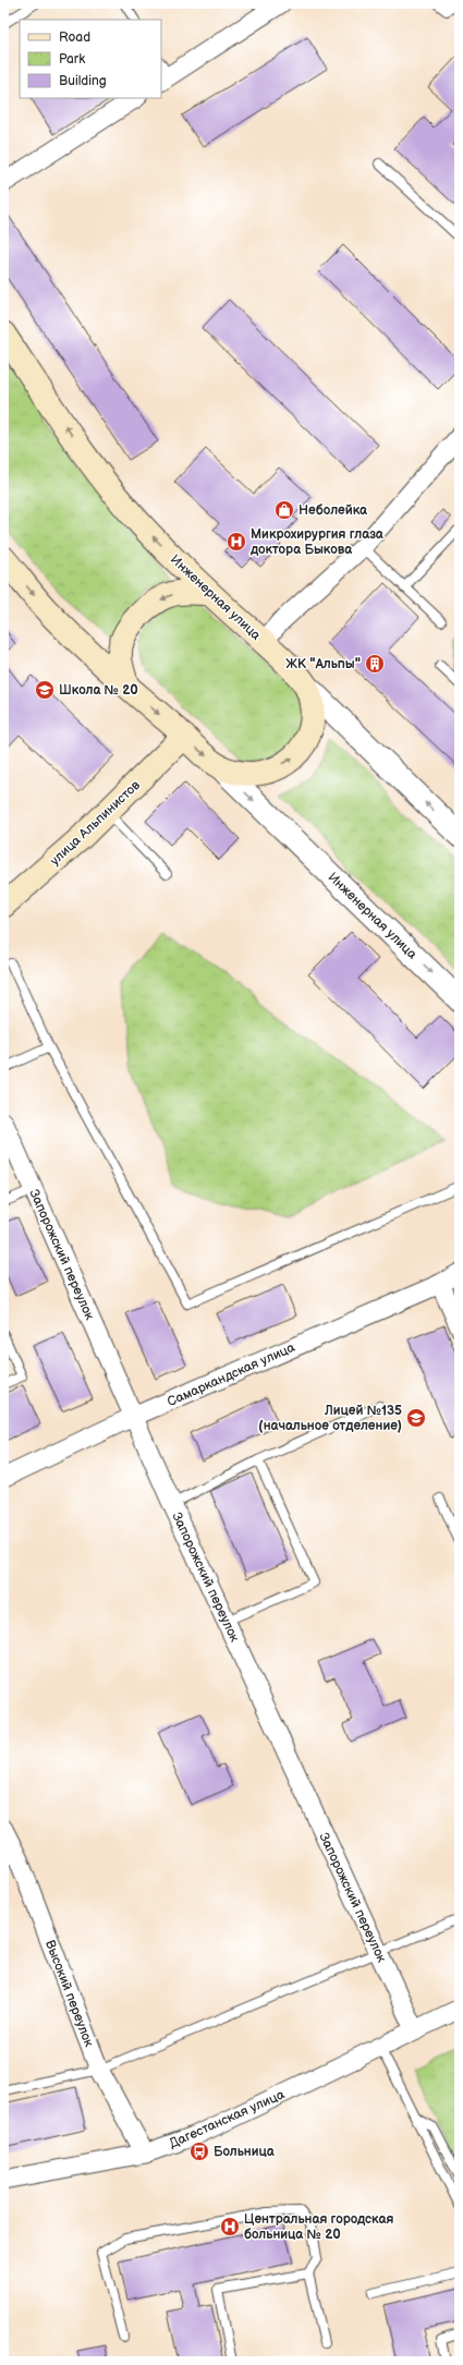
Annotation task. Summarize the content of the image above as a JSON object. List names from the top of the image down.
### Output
{
  "streets": {
    "main road": ["Инженерная улица", "улица Альпинистов"],
    "street": [
      "Запорожский переулок",
      "Самаркандская улица",
      "Высокий переулок",
      "Дагестанская улица"
    ]
  },
  "crossings": [
    ["Инженерная улица", "улица Альпинистов"],
    ["Запорожский переулок", "Самаркандская улица"],
    ["Запорожский переулок", "Дагестанская улица"],
    ["Высокий переулок", "Дагестанская улица"]
  ],
  "places": {
    "shop": ["Неболейка"],
    "hospital": ["Микрохирургия глаза доктора Быкова", "Центральная городская больница № 20"],
    "building": ["ЖК \"Альпы\""],
    "school or university": ["Школа № 20", "Лицей №135 (начальное отделение)"],
    "bus stop": ["Больница"]
  },
  "legend": ["Road", "Park", "Building"]
}
